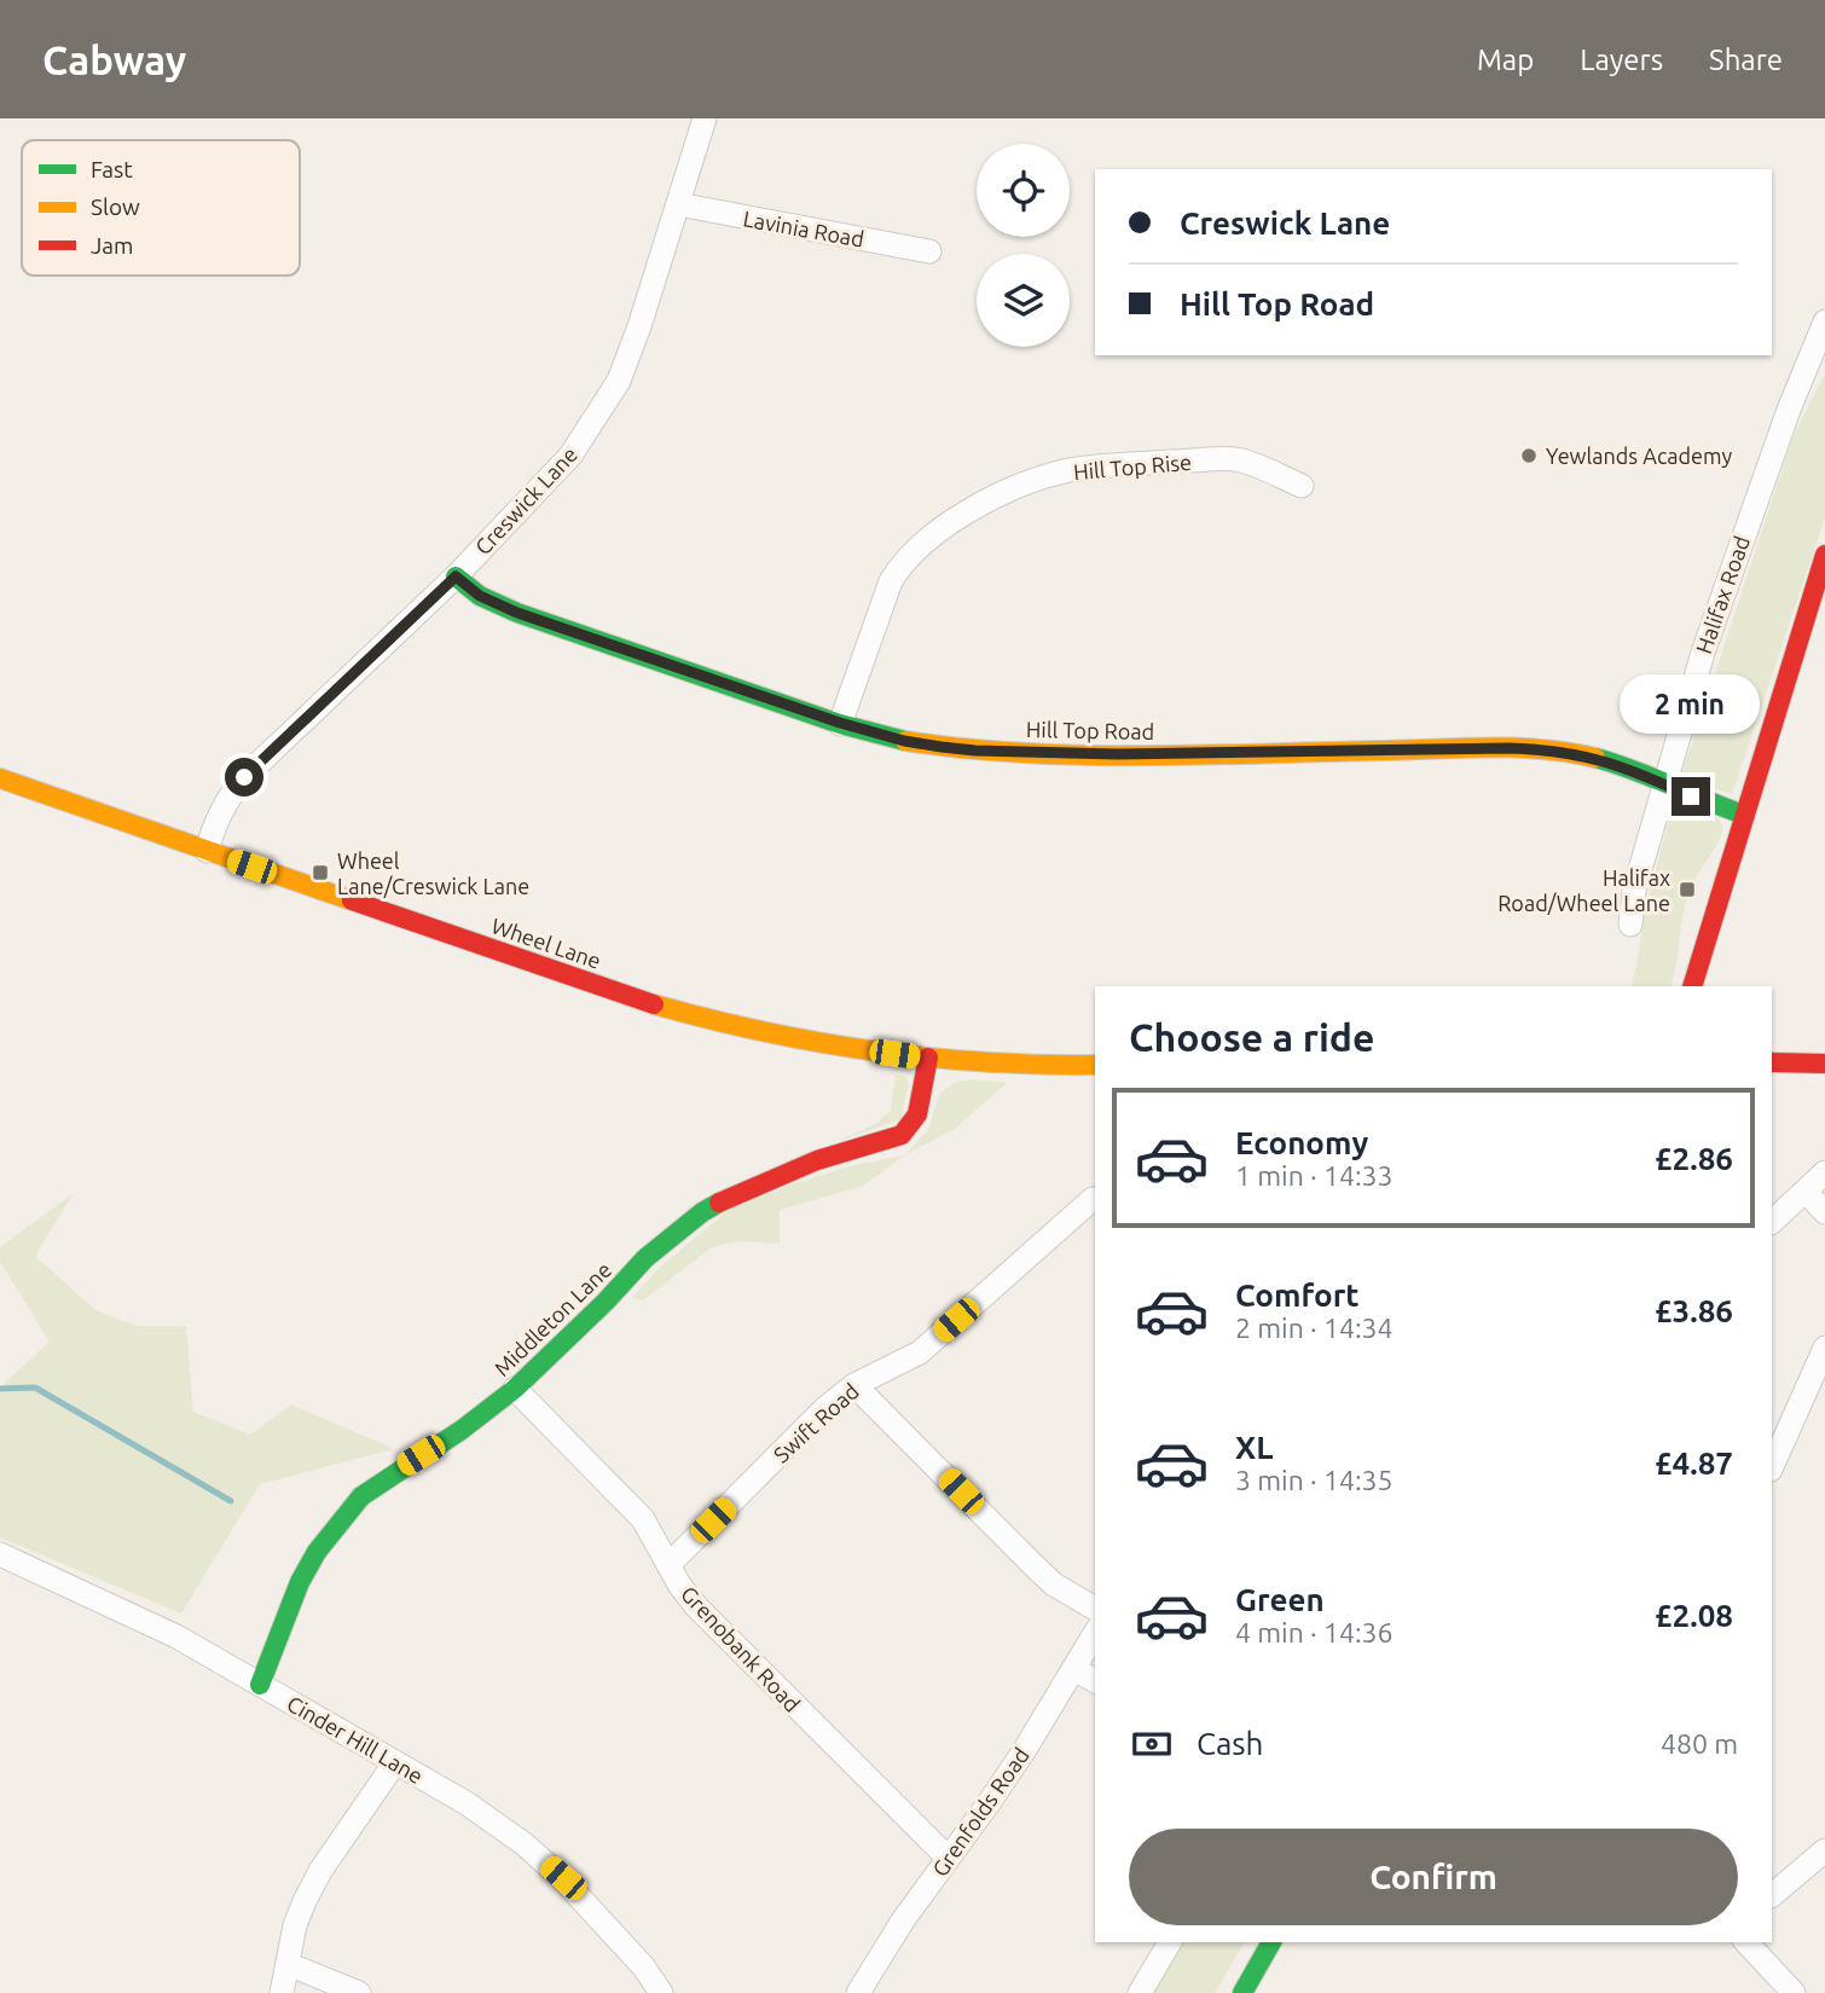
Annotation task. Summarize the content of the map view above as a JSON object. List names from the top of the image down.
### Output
{
  "streets": {
    "main road": ["Hill Top Road", "Wheel Lane", "Middleton Lane"],
    "street": [
      "Lavinia Road",
      "Hill Top Rise",
      "Creswick Lane",
      "Halifax Road",
      "Swift Road",
      "Grenobank Road",
      "Cinder Hill Lane",
      "Grenfolds Road"
    ]
  },
  "crossings": [
    ["Lavinia Road", "Creswick Lane"],
    ["Hill Top Rise", "Hill Top Road"],
    ["Creswick Lane", "Hill Top Road"],
    ["Creswick Lane", "Wheel Lane"],
    ["Halifax Road", "Hill Top Road"],
    ["Wheel Lane", "Middleton Lane"],
    ["Middleton Lane", "Grenobank Road"],
    ["Middleton Lane", "Cinder Hill Lane"],
    ["Swift Road", "Grenobank Road"],
    ["Grenobank Road", "Grenfolds Road"]
  ],
  "places": {
    "other": ["Yewlands Academy"],
    "transit": ["Wheel Lane/Creswick Lane", "Halifax Road/Wheel Lane"]
  },
  "legend": ["Fast", "Slow", "Jam"],
  "page": {
    "header": "Cabway",
    "nav": ["Map", "Layers", "Share"],
    "banner": ["Creswick Lane", "Hill Top Road"],
    "bubble": "2 min",
    "heading": "Choose a ride",
    "list": [
      {
        "name": "Economy",
        "note": "1 min · 14:33",
        "value": "£2.86"
      },
      {
        "name": "Comfort",
        "note": "2 min · 14:34",
        "value": "£3.86"
      },
      {
        "name": "XL",
        "note": "3 min · 14:35",
        "value": "£4.87"
      },
      {
        "name": "Green",
        "note": "4 min · 14:36",
        "value": "£2.08"
      }
    ],
    "pay": ["Cash", "480 m"],
    "buttons": "Confirm"
  }
}
